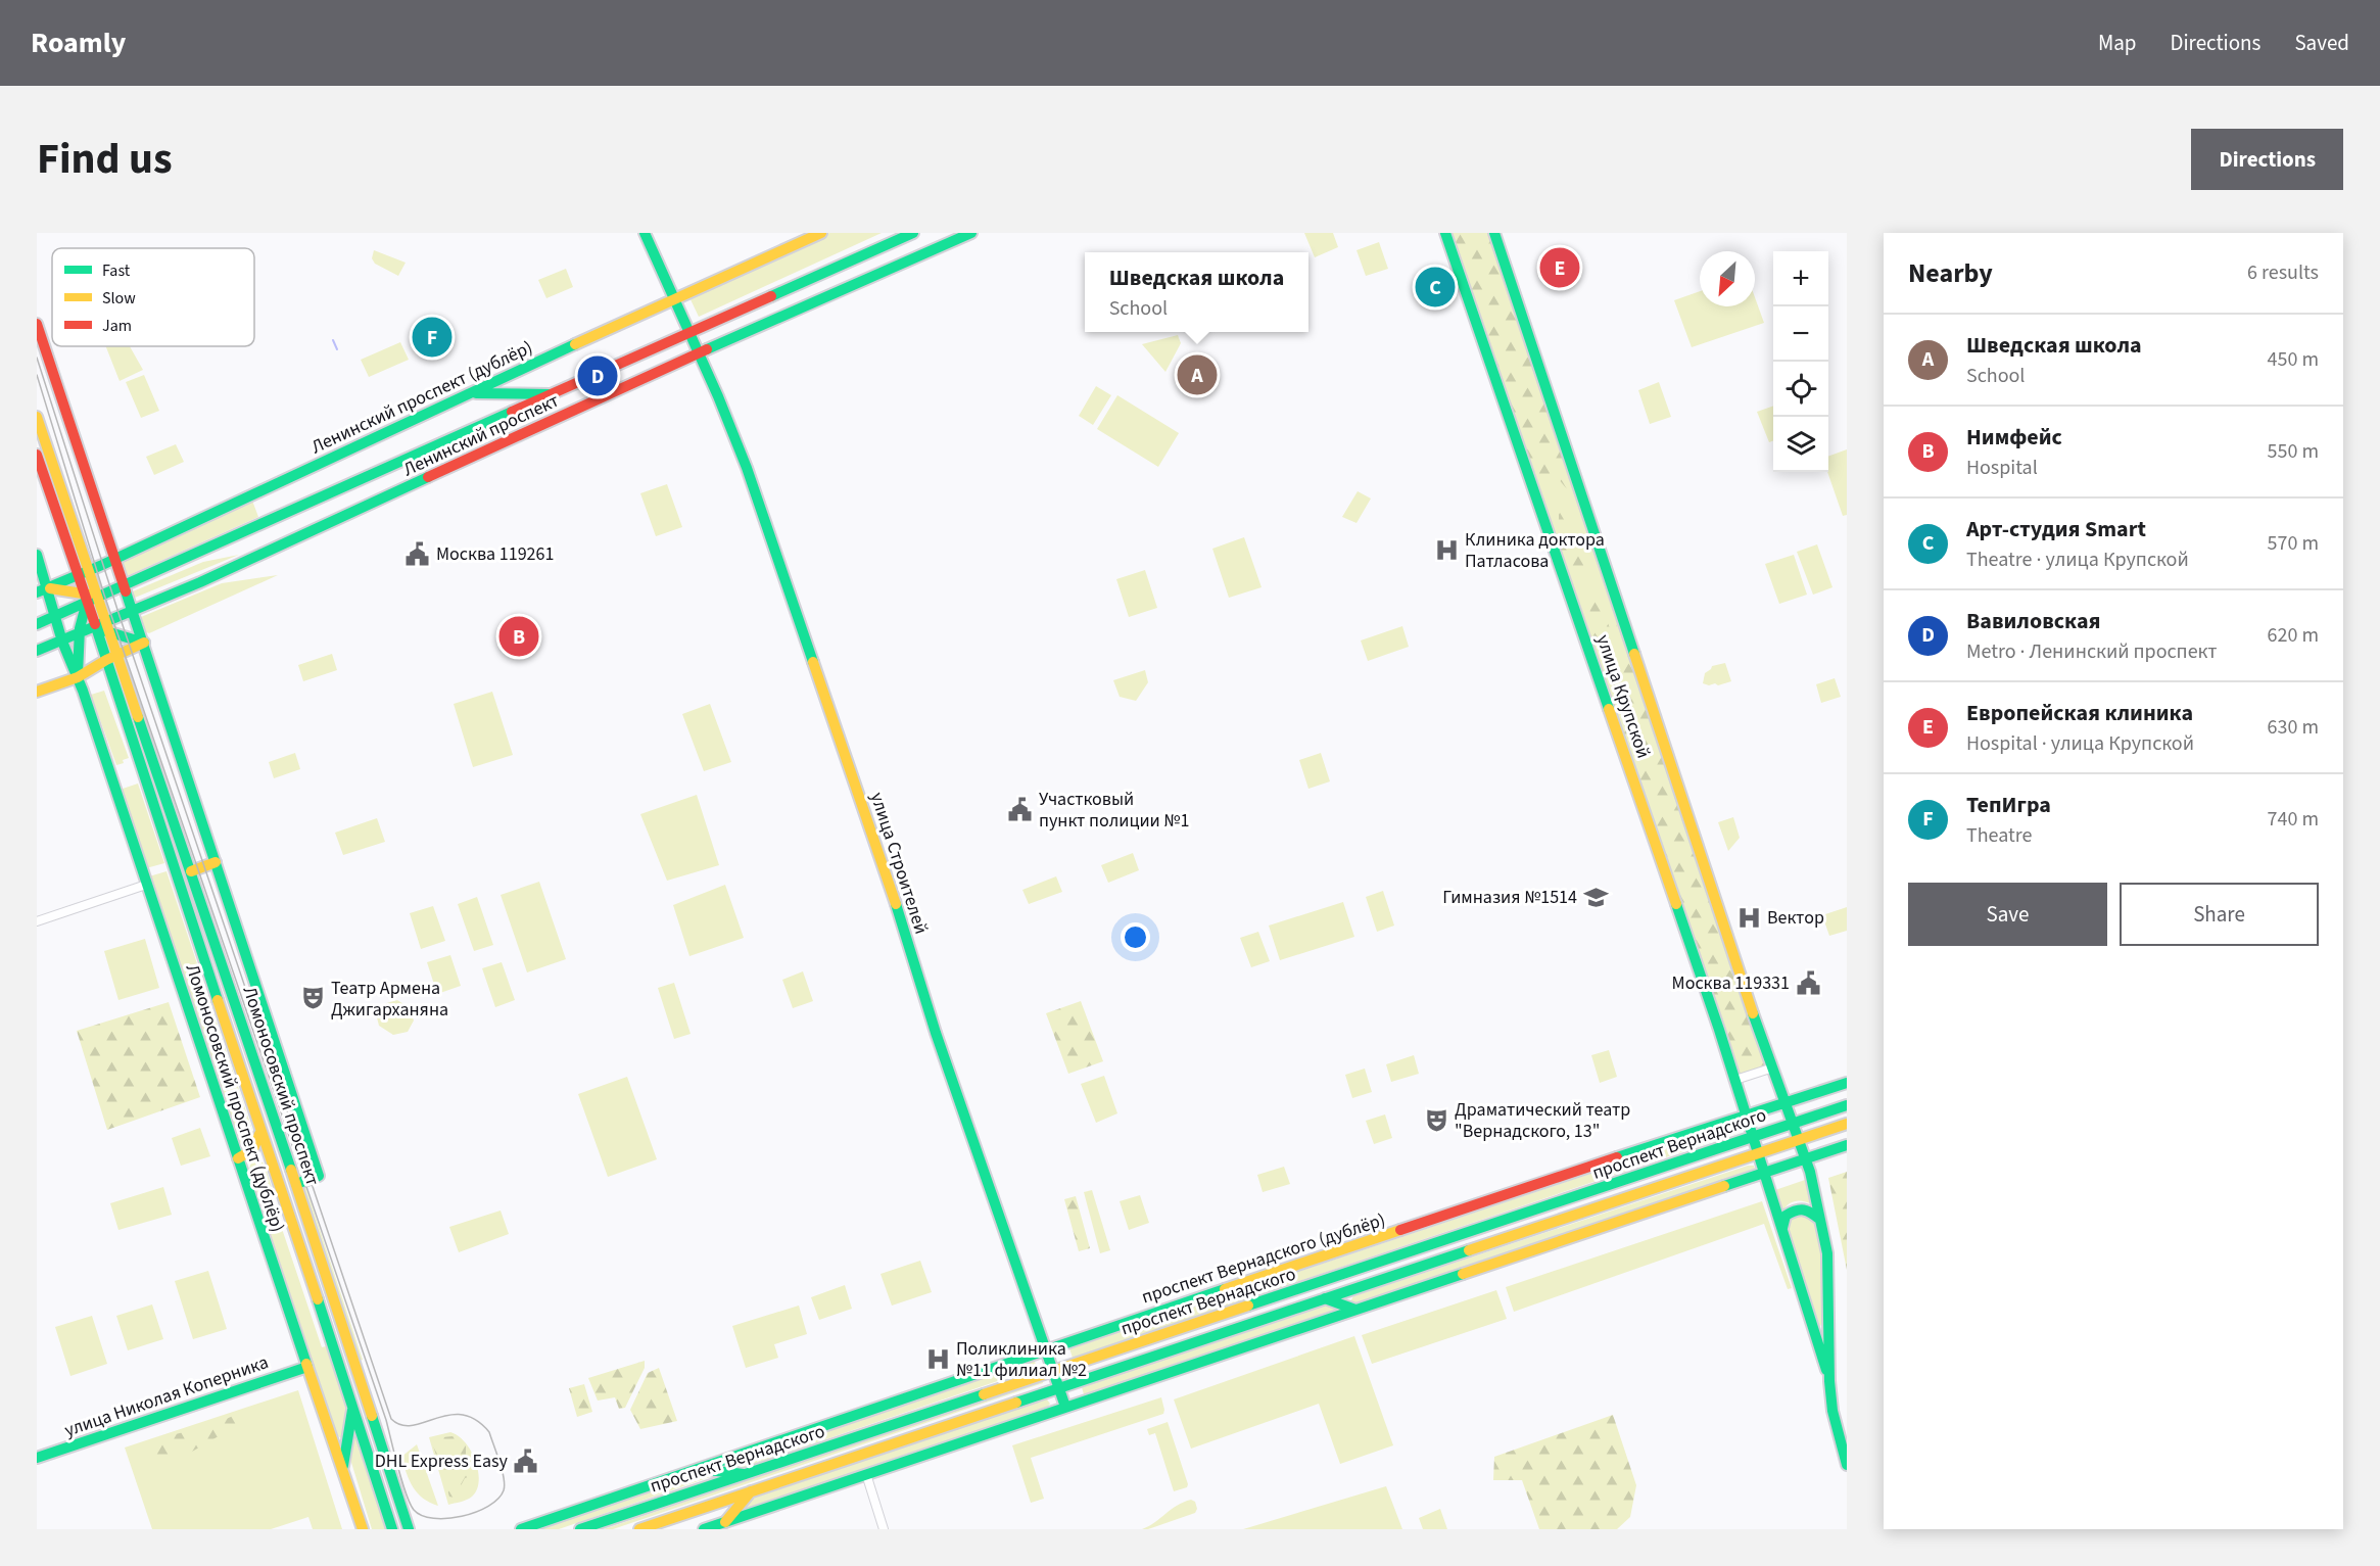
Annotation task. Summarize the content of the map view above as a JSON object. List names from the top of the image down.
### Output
{
  "streets": {
    "street": [
      "Ленинский проспект (дублёр)",
      "Ленинский проспект",
      "улица Крупской",
      "улица Строителей",
      "Ломоносовский проспект",
      "Ломоносовский проспект (дублёр)",
      "проспект Вернадского",
      "проспект Вернадского (дублёр)",
      "улица Николая Коперника"
    ]
  },
  "crossings": [
    ["Ленинский проспект (дублёр)", "улица Строителей"],
    ["Ленинский проспект (дублёр)", "Ломоносовский проспект (дублёр)"],
    ["Ленинский проспект", "улица Строителей"],
    ["Ленинский проспект", "Ломоносовский проспект"],
    ["Ленинский проспект", "Ломоносовский проспект (дублёр)"],
    ["улица Крупской", "проспект Вернадского"],
    ["улица Крупской", "проспект Вернадского (дублёр)"],
    ["улица Строителей", "проспект Вернадского"],
    ["улица Строителей", "проспект Вернадского (дублёр)"],
    ["Ломоносовский проспект", "Ломоносовский проспект (дублёр)"],
    ["Ломоносовский проспект (дублёр)", "улица Николая Коперника"],
    ["проспект Вернадского", "проспект Вернадского (дублёр)"]
  ],
  "places": {
    "hospital": ["Клиника доктора Патласова", "Вектор", "Поликлиника №11 филиал №2"],
    "public building": [
      "Москва 119261",
      "Участковый пункт полиции №1",
      "Москва 119331",
      "DHL Express Easy"
    ],
    "school or university": ["Гимназия №1514"],
    "theatre": ["Театр Армена Джигарханяна", "Драматический театр \"Вернадского, 13\""]
  },
  "legend": ["Fast", "Slow", "Jam"],
  "north": "bottom left",
  "page": {
    "header": "Roamly",
    "nav": ["Map", "Directions", "Saved"],
    "title": "Find us",
    "buttons": [
      "Directions",
      ["Save", "Share"]
    ],
    "heading": ["Nearby", "6 results"],
    "pins": [
      "E",
      "C",
      "F",
      "A",
      "D",
      "B"
    ],
    "map_buttons": ["+", "−"],
    "popup": ["Шведская школа", "School"],
    "list": [
      {
        "mark": "A",
        "name": "Шведская школа",
        "note": "School",
        "value": "450 m"
      },
      {
        "mark": "B",
        "name": "Нимфейс",
        "note": "Hospital",
        "value": "550 m"
      },
      {
        "mark": "C",
        "name": "Арт-студия Smart",
        "note": "Theatre · улица Крупской",
        "value": "570 m"
      },
      {
        "mark": "D",
        "name": "Вавиловская",
        "note": "Metro · Ленинский проспект",
        "value": "620 m"
      },
      {
        "mark": "E",
        "name": "Европейская клиника",
        "note": "Hospital · улица Крупской",
        "value": "630 m"
      },
      {
        "mark": "F",
        "name": "ТепИгра",
        "note": "Theatre",
        "value": "740 m"
      }
    ]
  }
}
